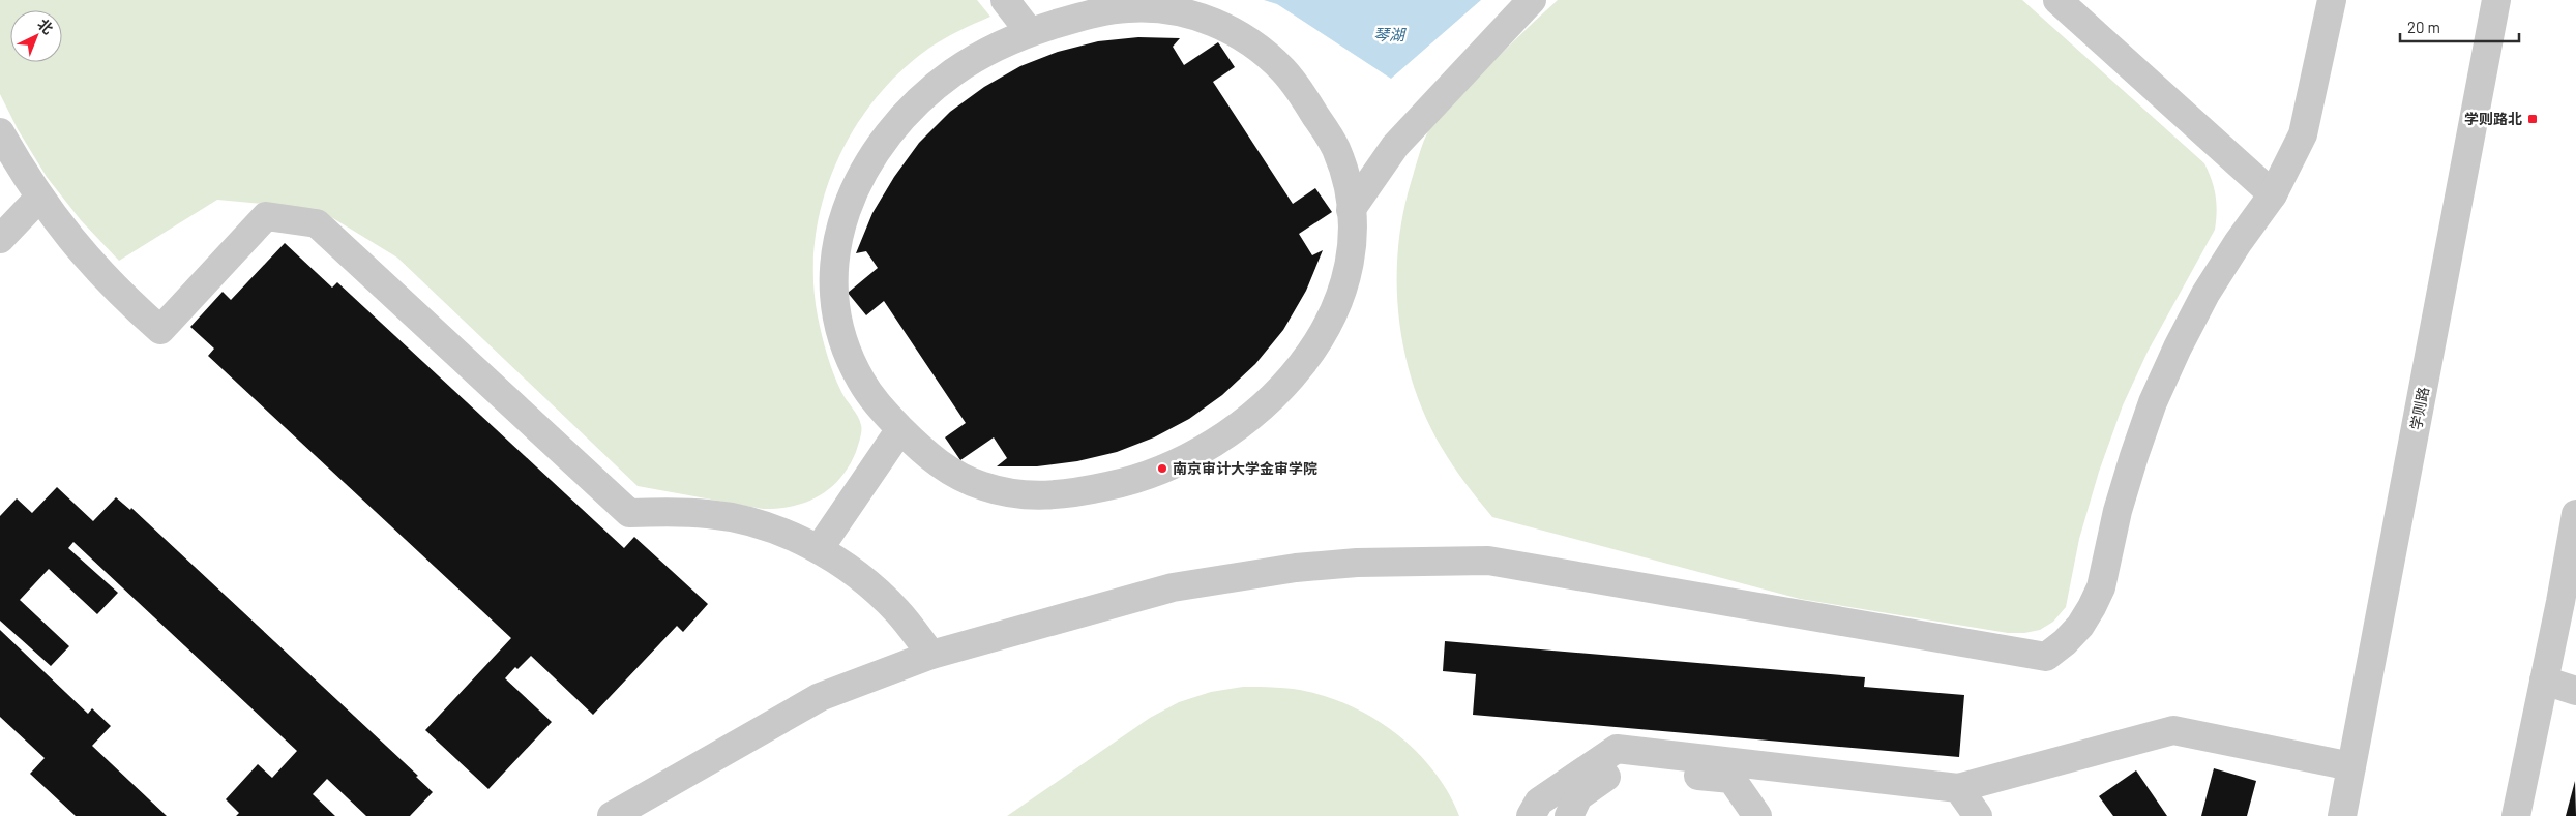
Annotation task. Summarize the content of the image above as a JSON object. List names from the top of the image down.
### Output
{
  "streets": {
    "street": ["学则路"]
  },
  "water": ["琴湖"],
  "places": {
    "transit": ["学则路北"],
    "other": ["南京审计大学金审学院"]
  },
  "scale_bar": "20 m",
  "north": "top right"
}
